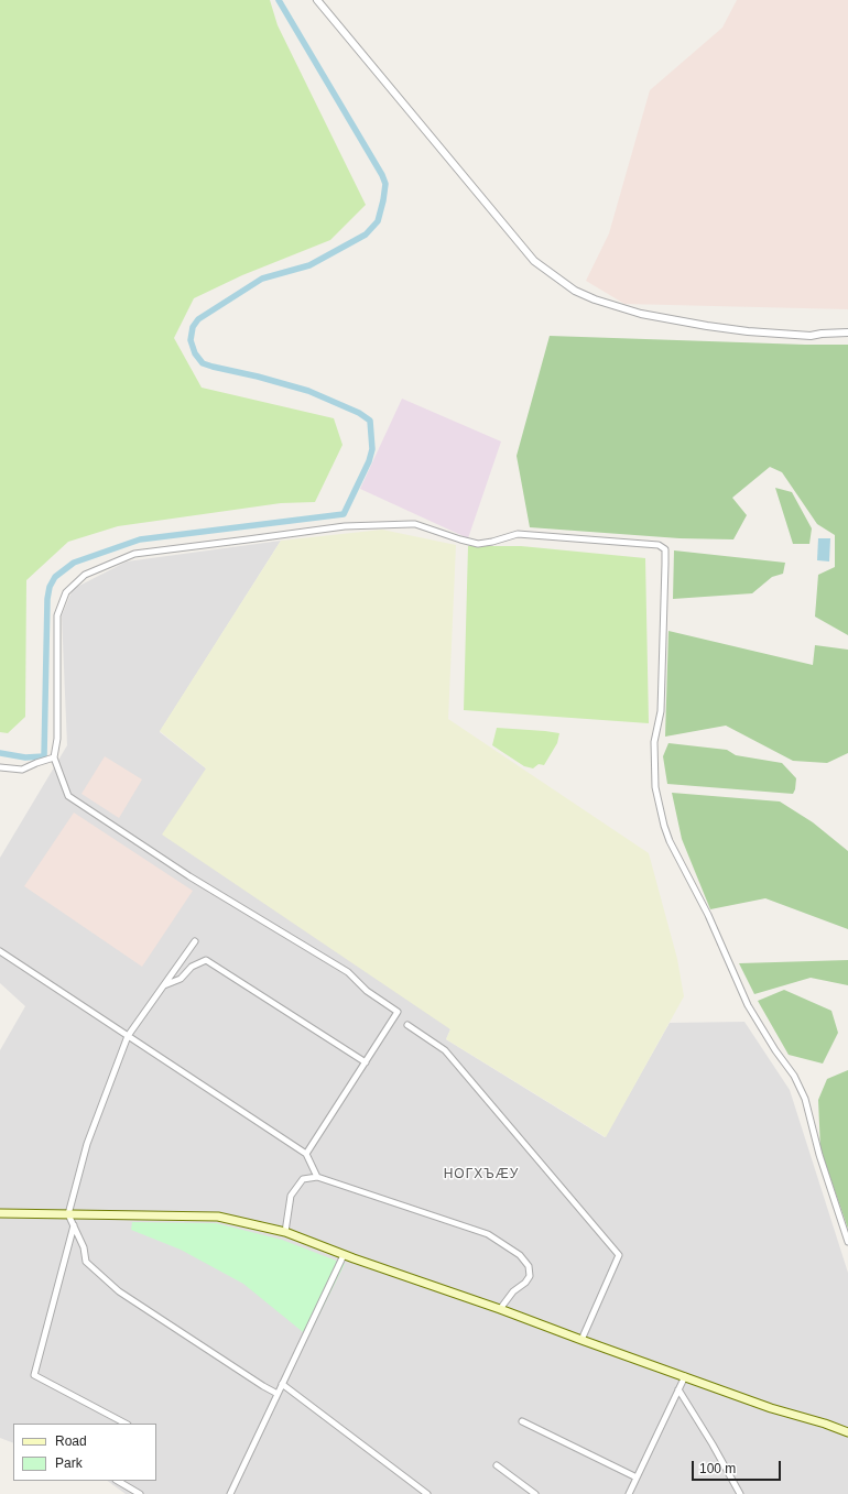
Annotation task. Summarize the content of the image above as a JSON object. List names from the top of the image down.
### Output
{
  "districts": ["НОГХЪÆУ"],
  "legend": ["Road", "Park"],
  "scale_bar": "100 m"
}
